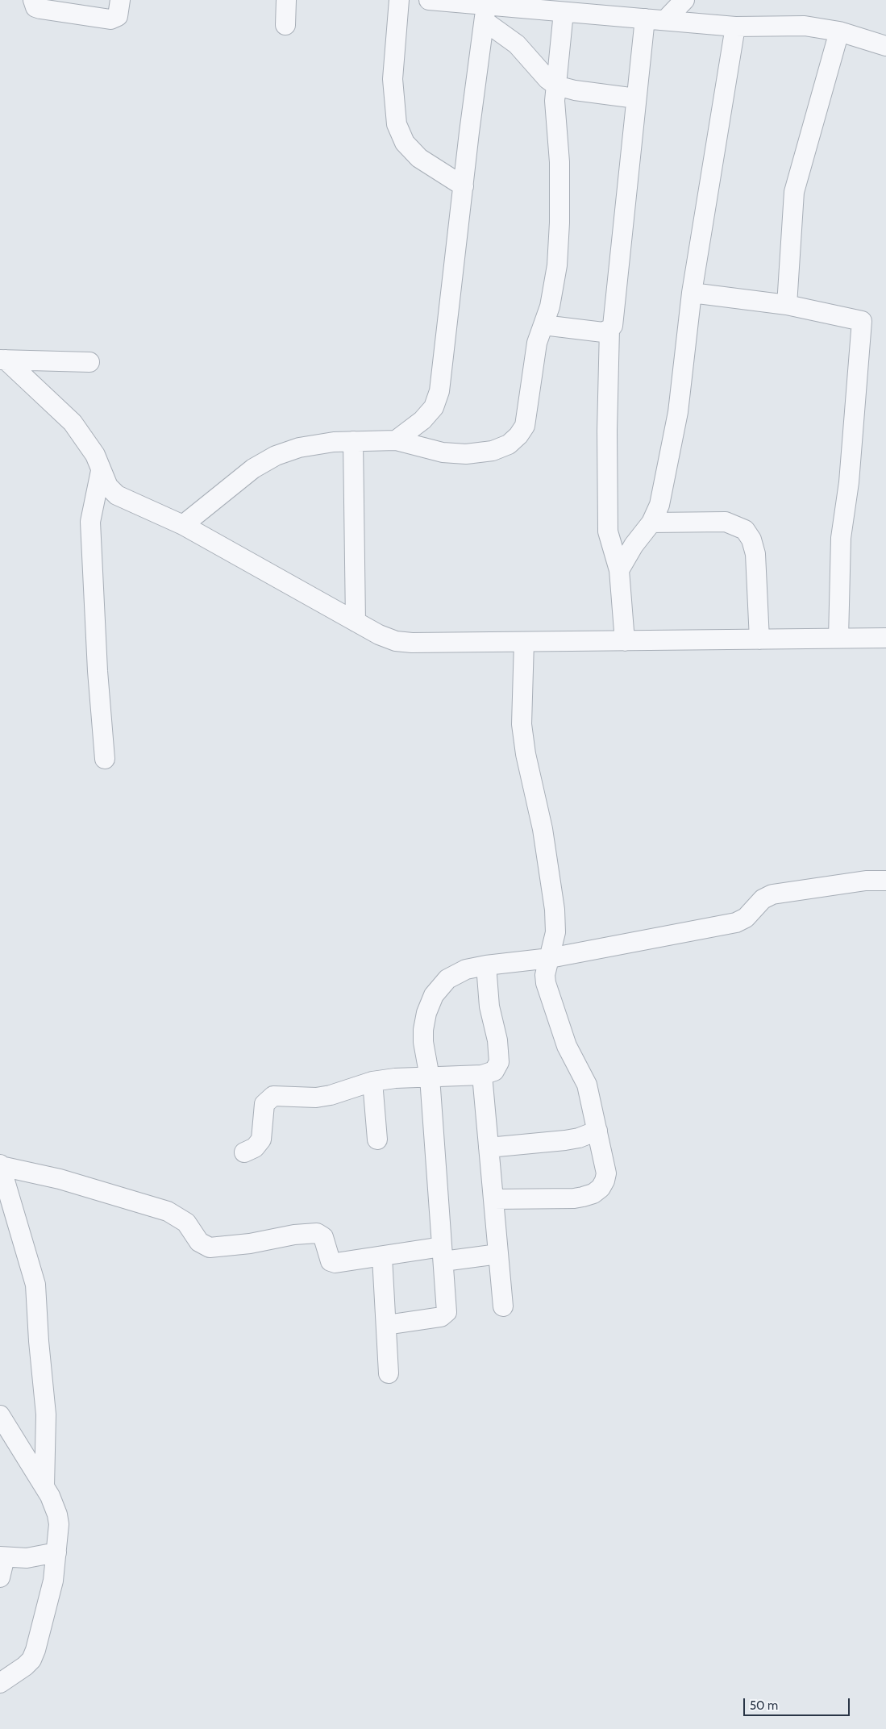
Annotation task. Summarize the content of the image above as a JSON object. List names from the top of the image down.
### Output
{
  "scale_bar": "50 m"
}
